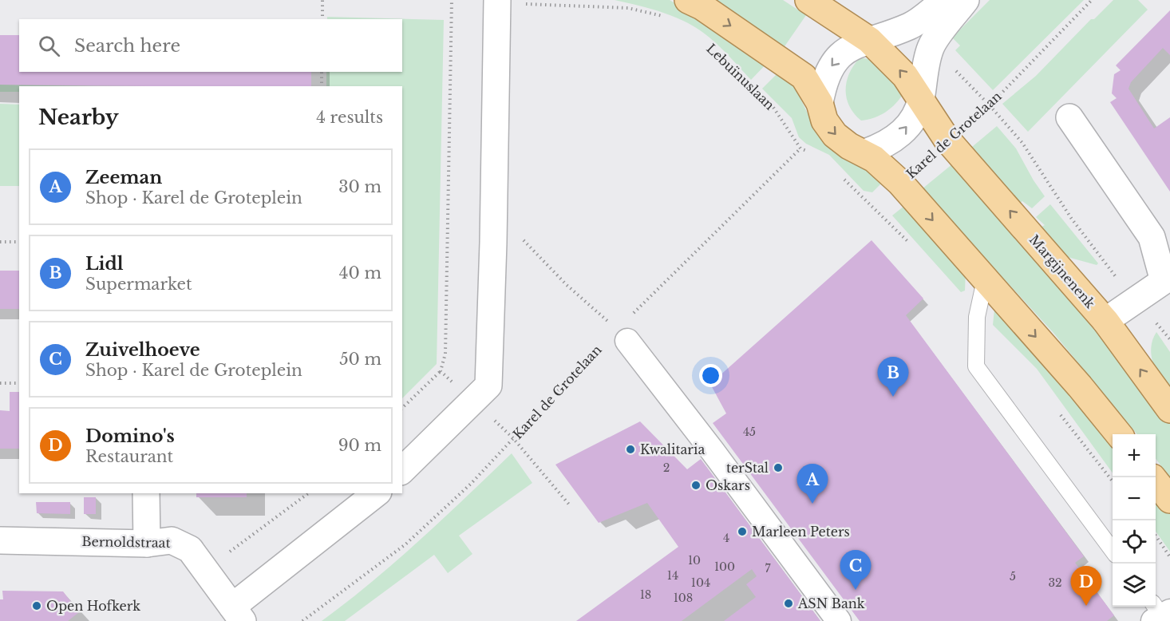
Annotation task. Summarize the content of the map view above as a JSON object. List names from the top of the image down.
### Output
{
  "streets": {
    "main road": ["Margijnenenk"],
    "street": ["Bernoldstraat"],
    "path": ["Lebuïnuslaan", "Karel de Grotelaan"]
  },
  "crossings": [
    ["Lebuïnuslaan", "Karel de Grotelaan"],
    ["Karel de Grotelaan", "Margijnenenk"]
  ],
  "places": [
    "Kwalitaria",
    "terStal",
    "Oskars",
    "Marleen Peters",
    "ASN Bank",
    "Open Hofkerk"
  ],
  "house_numbers": [
    "45",
    "2",
    "4",
    "10",
    "100",
    "7",
    "14",
    "5",
    "104",
    "32",
    "18",
    "108"
  ],
  "page": {
    "search": "Search here",
    "heading": ["Nearby", "4 results"],
    "list": [
      {
        "mark": "A",
        "name": "Zeeman",
        "note": "Shop · Karel de Groteplein",
        "value": "30 m"
      },
      {
        "mark": "B",
        "name": "Lidl",
        "note": "Supermarket",
        "value": "40 m"
      },
      {
        "mark": "C",
        "name": "Zuivelhoeve",
        "note": "Shop · Karel de Groteplein",
        "value": "50 m"
      },
      {
        "mark": "D",
        "name": "Domino's",
        "note": "Restaurant",
        "value": "90 m"
      }
    ],
    "pins": [
      "B",
      "A",
      "C",
      "D"
    ],
    "map_buttons": ["+", "−"]
  }
}
